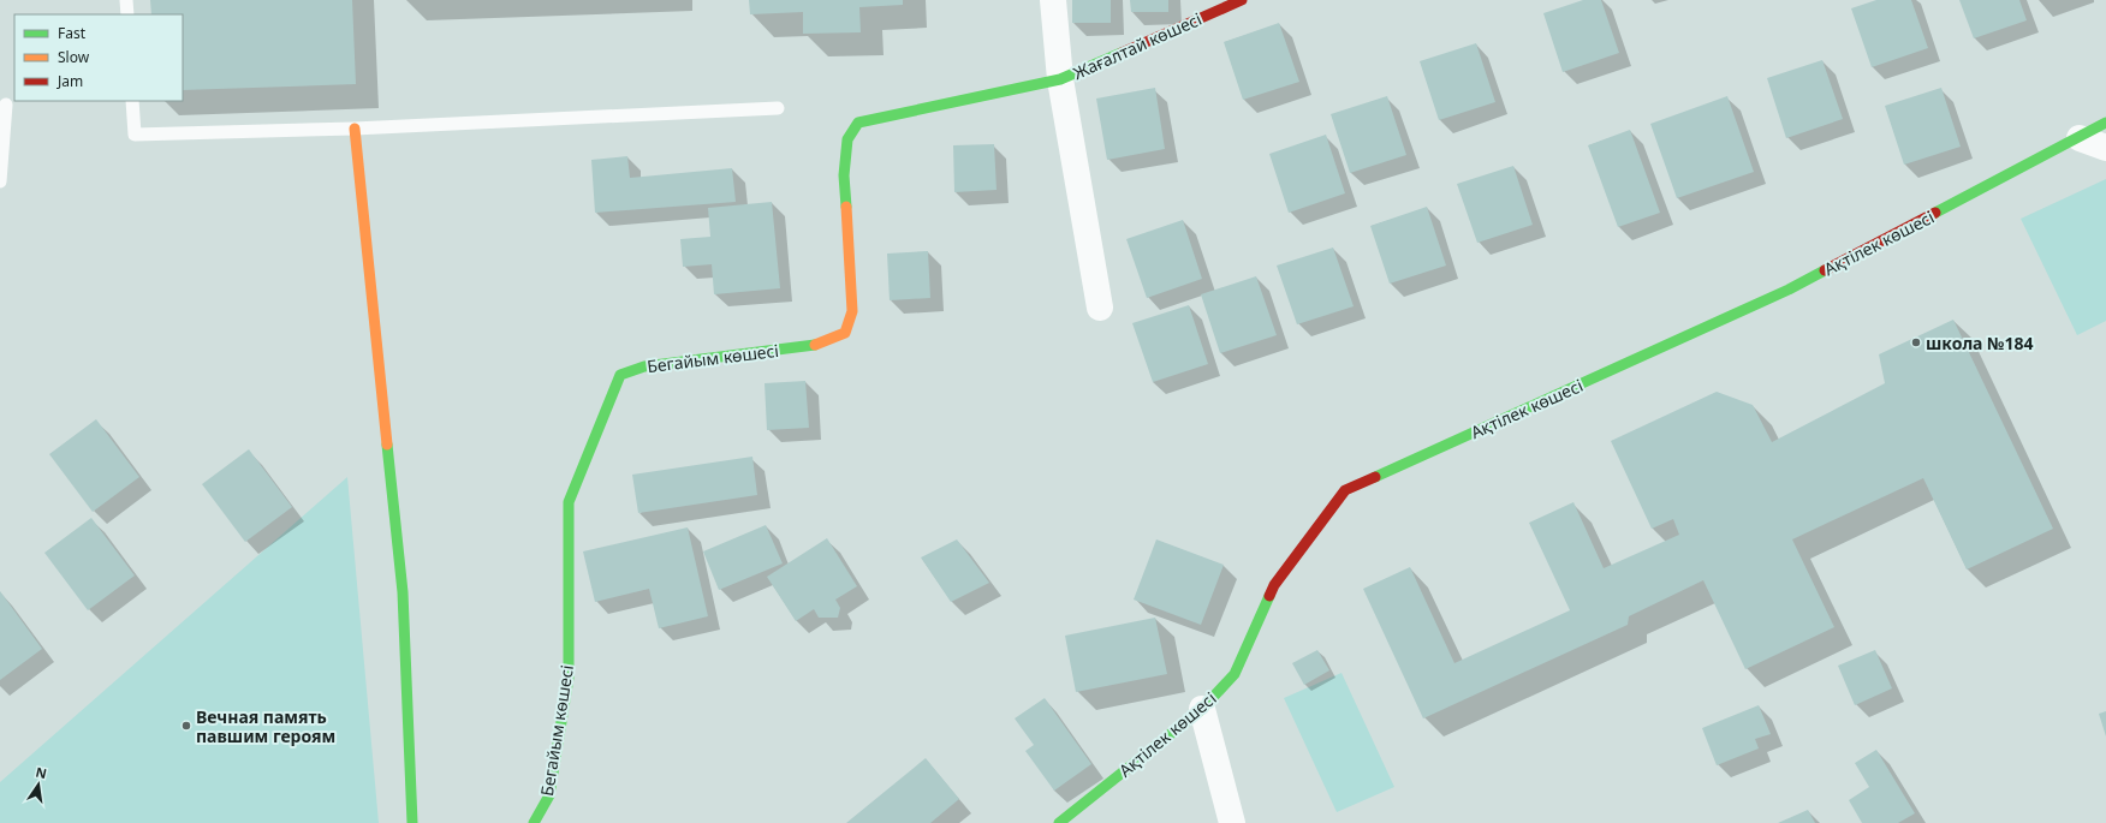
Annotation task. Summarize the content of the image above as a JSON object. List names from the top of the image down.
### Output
{
  "streets": {
    "street": ["Жағалтай көшесі", "Ақтілек көшесі", "Бегайым көшесі"]
  },
  "crossings": [
    ["Жағалтай көшесі", "Бегайым көшесі"]
  ],
  "places": ["школа №184", "Вечная память павшим героям"],
  "legend": ["Fast", "Slow", "Jam"],
  "north": "top"
}
